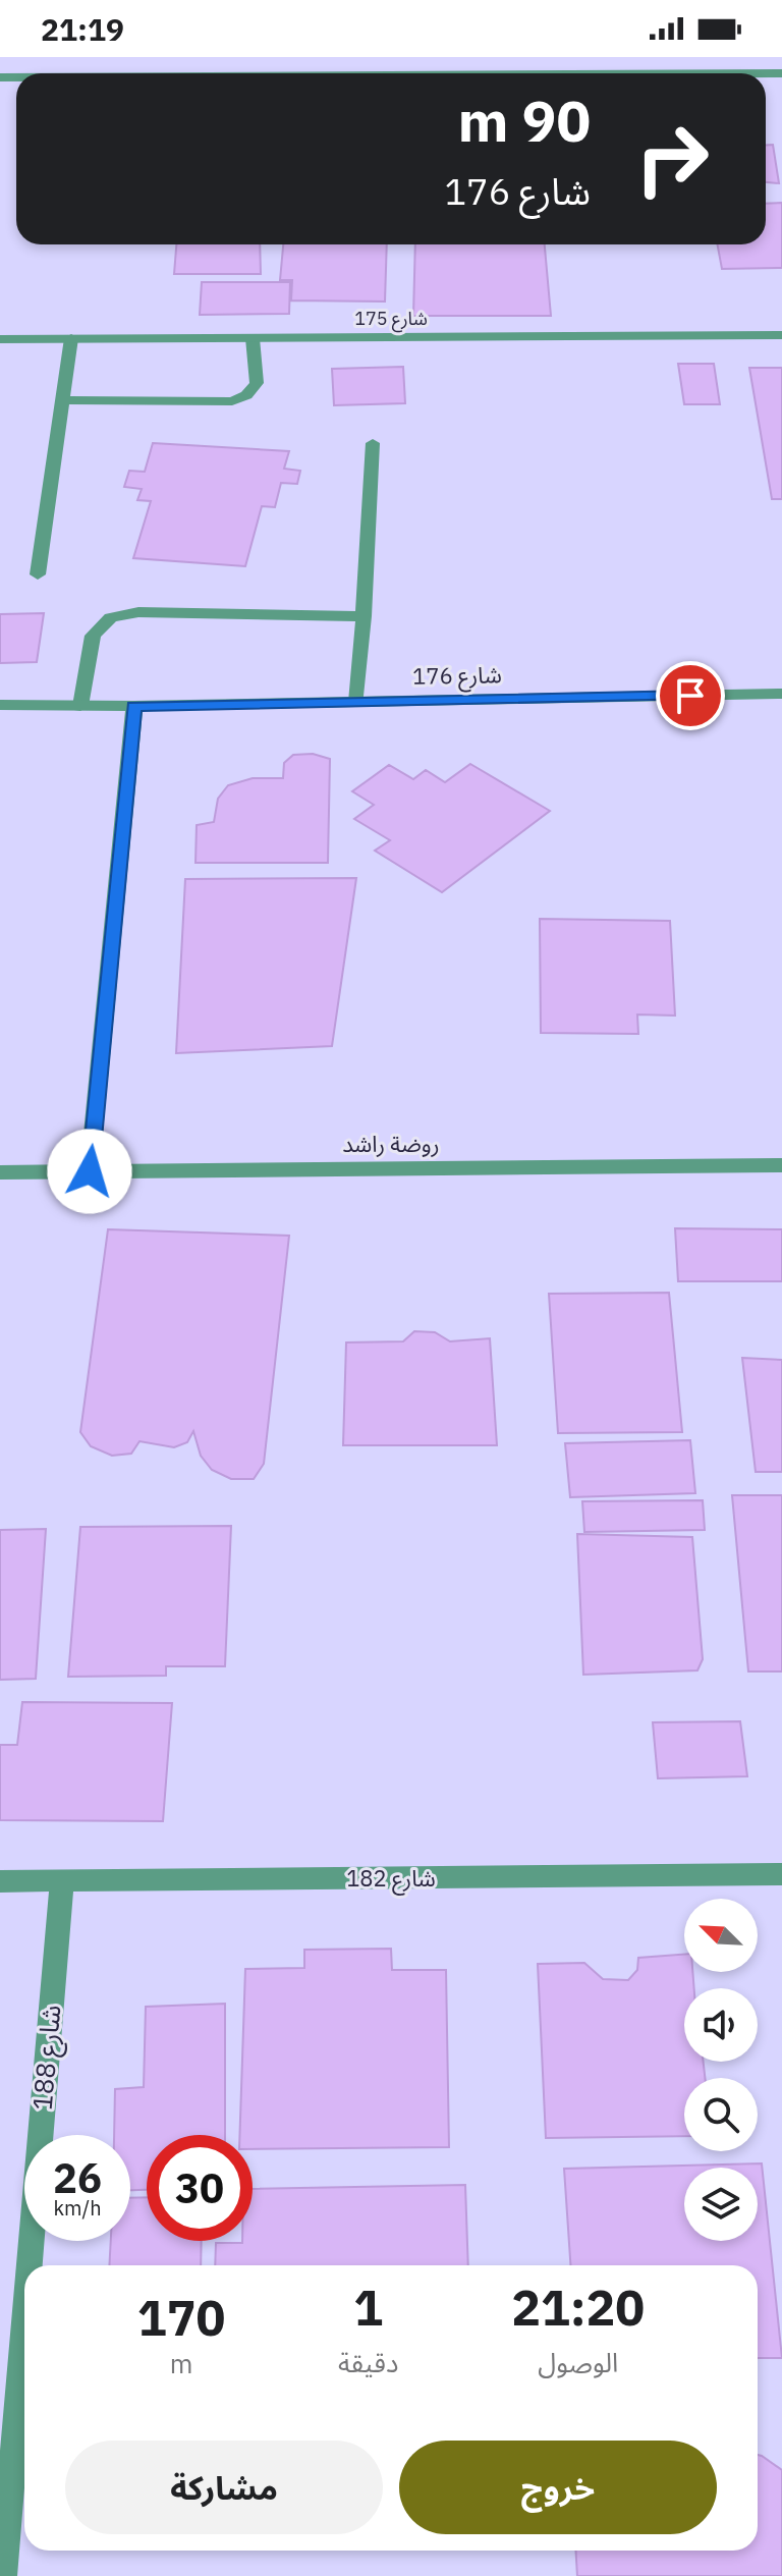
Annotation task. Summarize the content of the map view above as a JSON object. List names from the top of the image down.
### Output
{
  "streets": {
    "street": [
      "شارع 175",
      "شارع 176",
      "روضة راشد",
      "شارع 182",
      "شارع 188"
    ]
  },
  "crossings": [
    ["شارع 182", "شارع 188"]
  ],
  "north": "top left",
  "page": {
    "status": "21:19",
    "turn": ["90 m", "شارع 176"],
    "speed": "26 km/h",
    "limit": "30",
    "eta": [
      "21:20",
      "الوصول",
      "1",
      "دقيقة",
      "170",
      "m"
    ],
    "buttons": ["خروج", "مشاركة"]
  }
}
